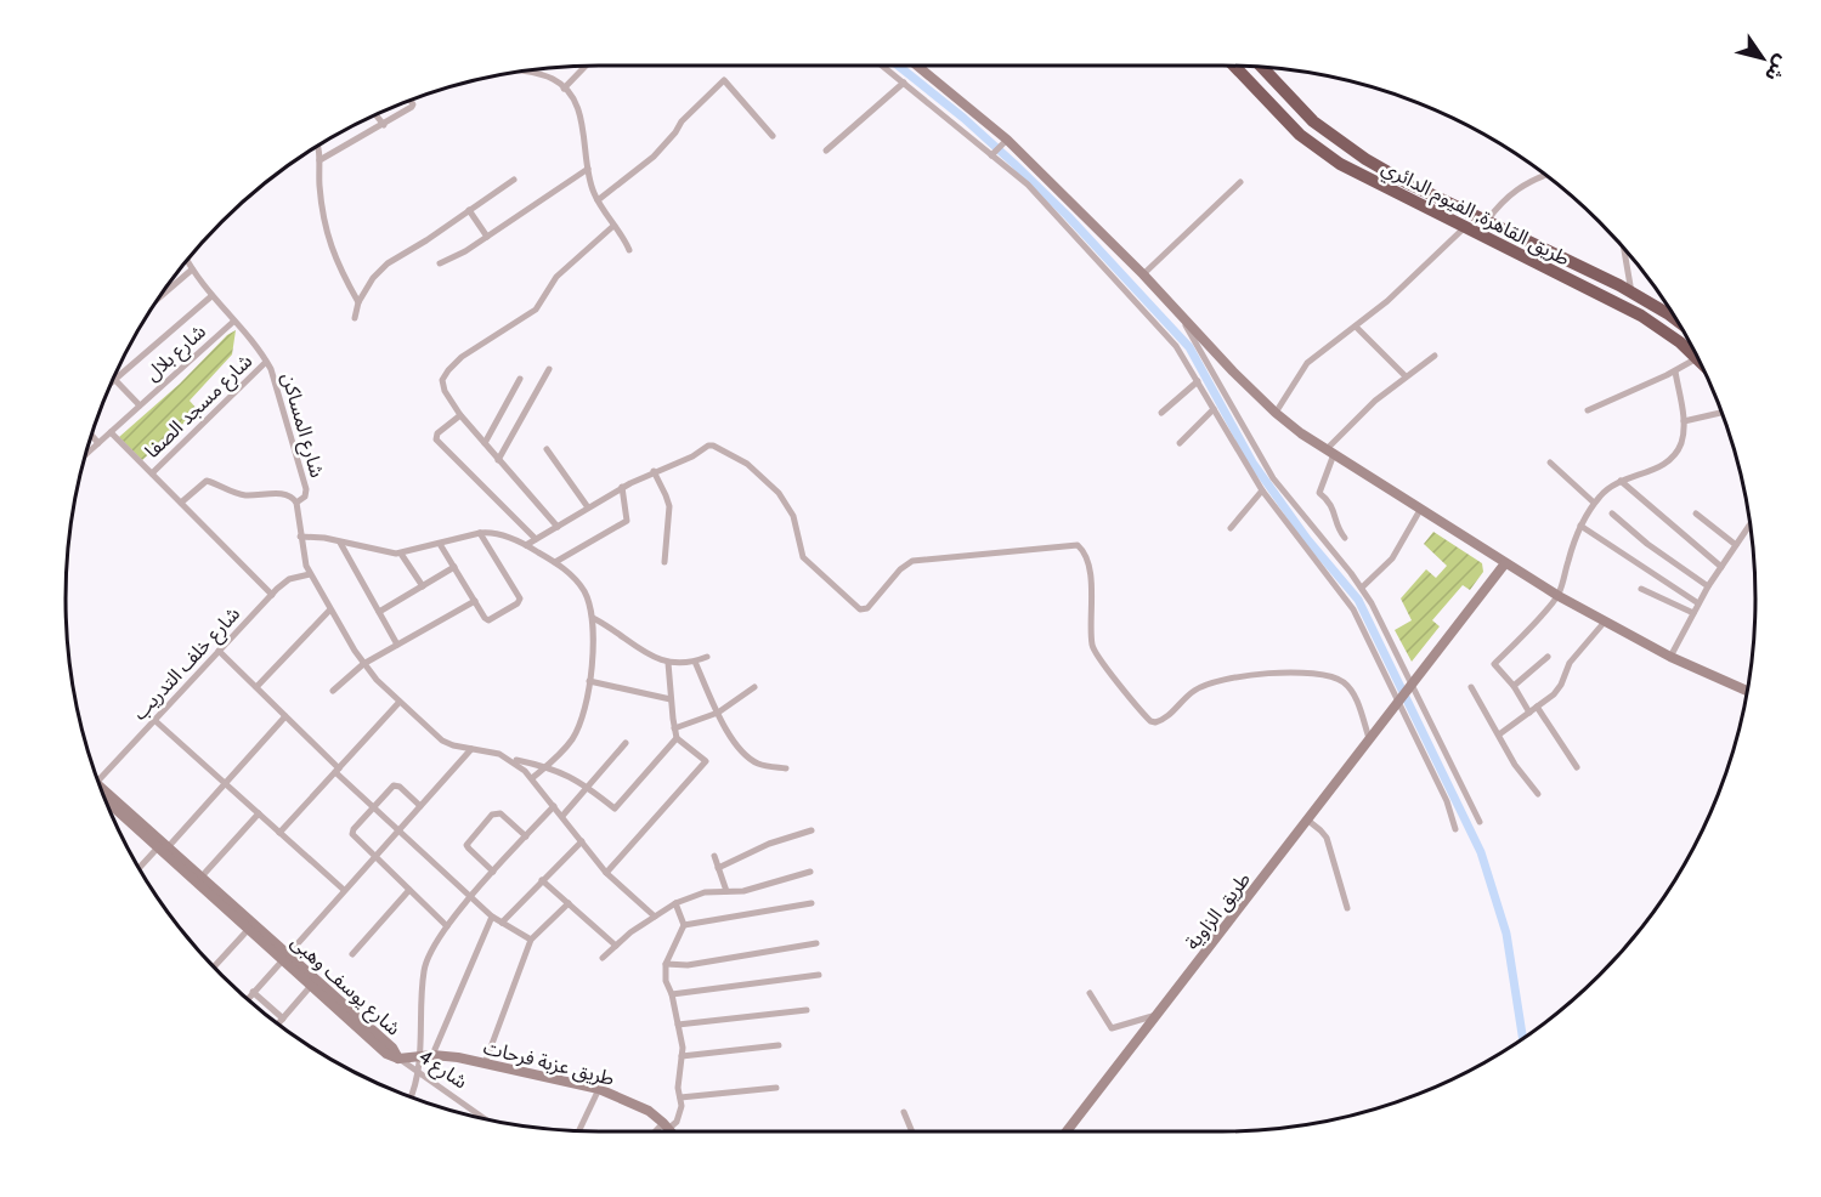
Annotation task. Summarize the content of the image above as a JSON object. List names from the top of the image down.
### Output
{
  "streets": {
    "highway": ["طريق القاهرة, الفيوم الدائري"],
    "street": [
      "شارع بلال",
      "شارع مسجد الصفا",
      "شارع المساكن",
      "شارع خلف التدريب",
      "طريق الزاوية",
      "شارع يوسف وهبى",
      "طريق عزبة فرحات",
      "شارع 4"
    ]
  },
  "crossings": [
    ["شارع بلال", "شارع المساكن"],
    ["شارع مسجد الصفا", "شارع المساكن"],
    ["شارع يوسف وهبى", "طريق عزبة فرحات"],
    ["شارع يوسف وهبى", "شارع 4"],
    ["طريق عزبة فرحات", "شارع 4"]
  ],
  "north": "bottom right"
}
